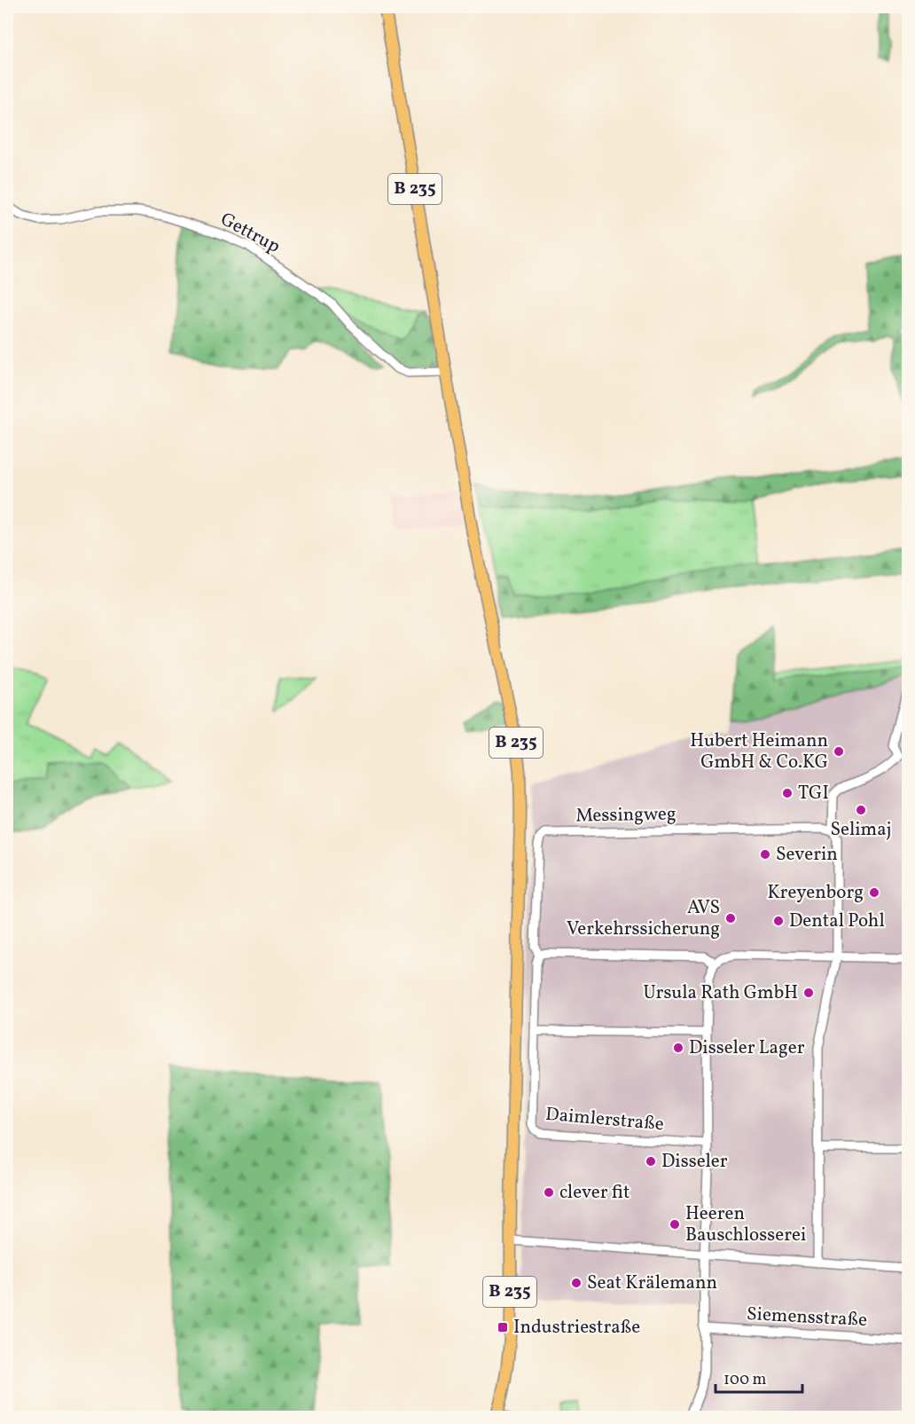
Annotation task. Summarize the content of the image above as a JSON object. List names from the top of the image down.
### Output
{
  "streets": {
    "main road": ["B 235"],
    "street": [
      "Gettrup",
      "Messingweg",
      "Daimlerstraße",
      "Siemensstraße"
    ]
  },
  "crossings": [
    ["B 235", "Gettrup"],
    ["Messingweg", "Daimlerstraße"]
  ],
  "places": {
    "other": [
      "Hubert Heimann GmbH & Co.KG",
      "TGI",
      "Selimaj",
      "Severin",
      "Kreyenborg",
      "AVS Verkehrssicherung",
      "Dental Pohl",
      "Ursula Rath GmbH",
      "Disseler Lager",
      "Disseler",
      "clever fit",
      "Heeren Bauschlosserei",
      "Seat Krälemann"
    ],
    "transit": ["Industriestraße"]
  },
  "scale_bar": "100 m"
}
